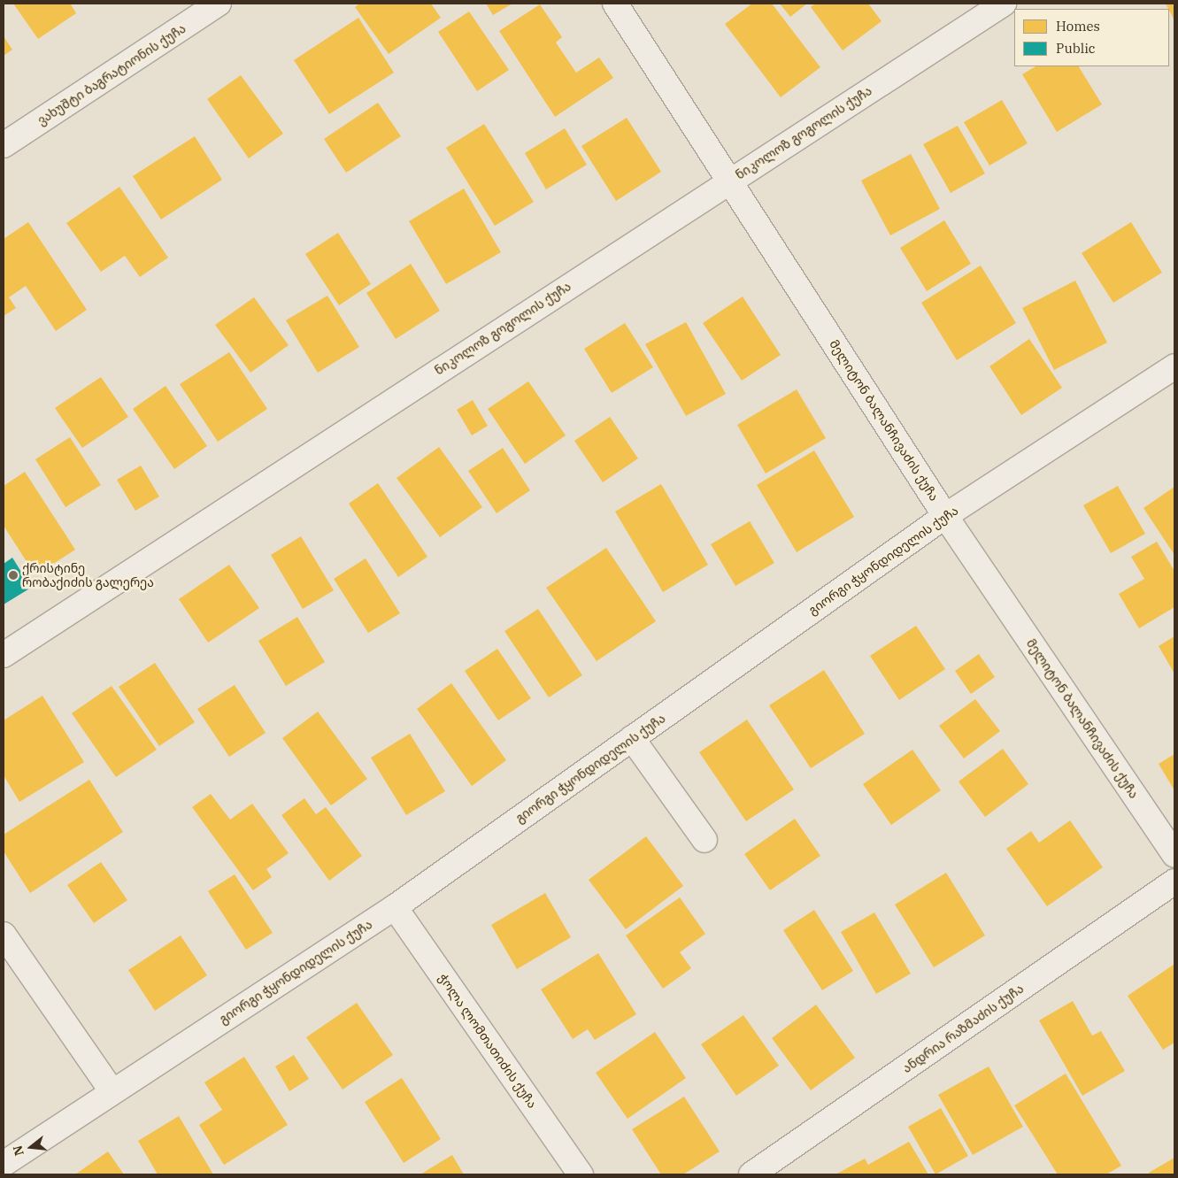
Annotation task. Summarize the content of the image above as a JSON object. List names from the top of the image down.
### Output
{
  "streets": {
    "street": [
      "ვახუშტი ბაგრატიონის ქუჩა",
      "ნიკოლოზ გოგოლის ქუჩა",
      "მელიტონ ბალანჩივაძის ქუჩა",
      "გიორგი ჭყონდიდელის ქუჩა",
      "ანდრია რაზმაძის ქუჩა",
      "ჭოლა ლომთათიძის ქუჩა"
    ]
  },
  "crossings": [
    ["ნიკოლოზ გოგოლის ქუჩა", "მელიტონ ბალანჩივაძის ქუჩა"],
    ["მელიტონ ბალანჩივაძის ქუჩა", "გიორგი ჭყონდიდელის ქუჩა"],
    ["გიორგი ჭყონდიდელის ქუჩა", "ჭოლა ლომთათიძის ქუჩა"]
  ],
  "places": ["ქრისტინე რობაქიძის გალერეა"],
  "legend": ["Homes", "Public"],
  "north": "left"
}
